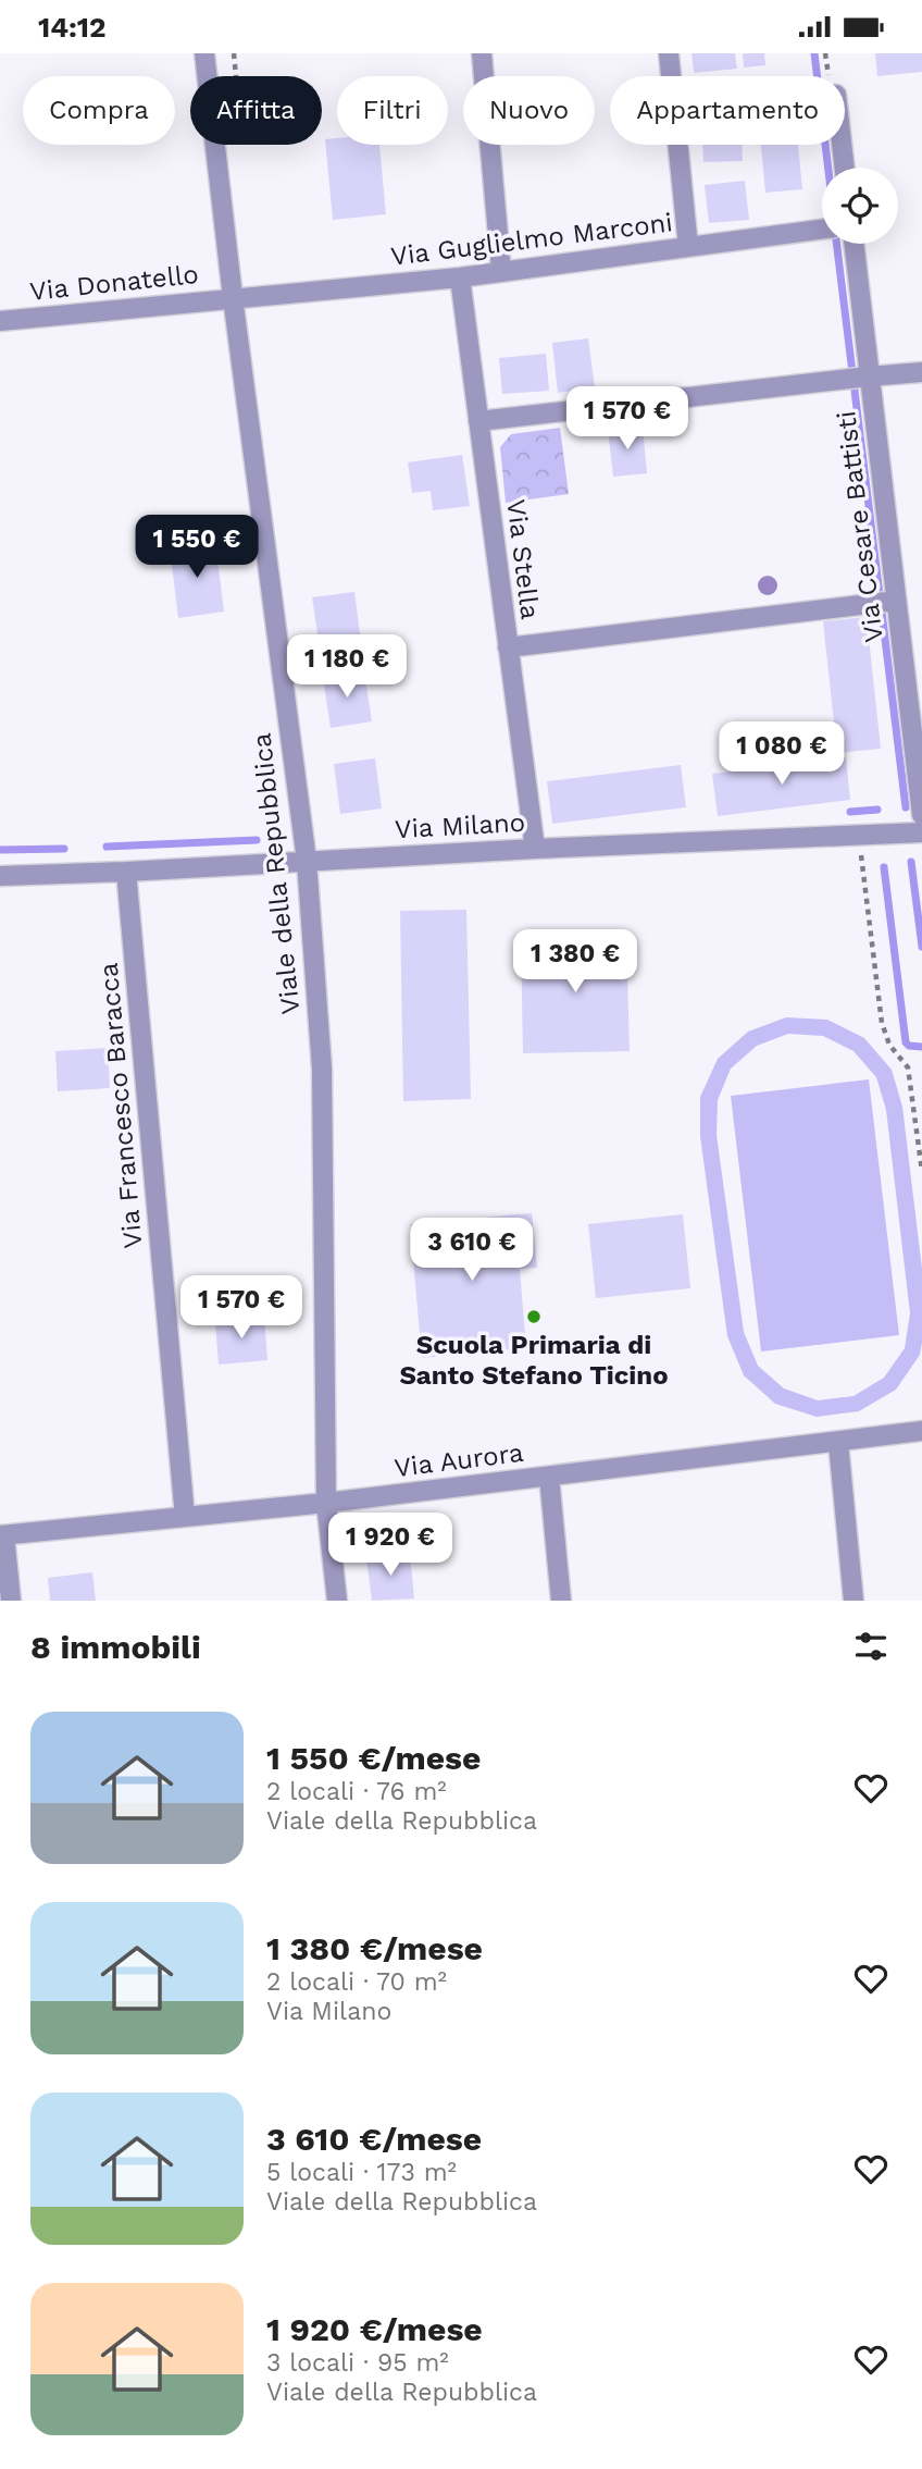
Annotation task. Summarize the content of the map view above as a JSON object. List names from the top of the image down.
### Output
{
  "streets": {
    "street": [
      "Via Guglielmo Marconi",
      "Via Donatello",
      "Via Cesare Battisti",
      "Via Stella",
      "Via Milano",
      "Viale della Repubblica",
      "Via Francesco Baracca",
      "Via Aurora"
    ]
  },
  "crossings": [
    ["Via Guglielmo Marconi", "Via Donatello"],
    ["Via Guglielmo Marconi", "Via Stella"],
    ["Via Guglielmo Marconi", "Viale della Repubblica"],
    ["Via Donatello", "Viale della Repubblica"],
    ["Via Stella", "Via Milano"],
    ["Via Milano", "Viale della Repubblica"],
    ["Via Milano", "Via Francesco Baracca"],
    ["Viale della Repubblica", "Via Aurora"],
    ["Via Francesco Baracca", "Via Aurora"]
  ],
  "places": ["Scuola Primaria di Santo Stefano Ticino"],
  "page": {
    "status": "14:12",
    "chip": [
      "Compra",
      "Affitta",
      "Filtri",
      "Nuovo",
      "Appartamento"
    ],
    "price": [
      "1 570 €",
      "1 550 €",
      "1 180 €",
      "1 080 €",
      "1 380 €",
      "3 610 €",
      "1 570 €",
      "1 920 €"
    ],
    "heading": "8 immobili",
    "list": [
      {
        "name": "1 550 €/mese",
        "note": "2 locali · 76 m² · Viale della Repubblica"
      },
      {
        "name": "1 380 €/mese",
        "note": "2 locali · 70 m² · Via Milano"
      },
      {
        "name": "3 610 €/mese",
        "note": "5 locali · 173 m² · Viale della Repubblica"
      },
      {
        "name": "1 920 €/mese",
        "note": "3 locali · 95 m² · Viale della Repubblica"
      }
    ]
  }
}
